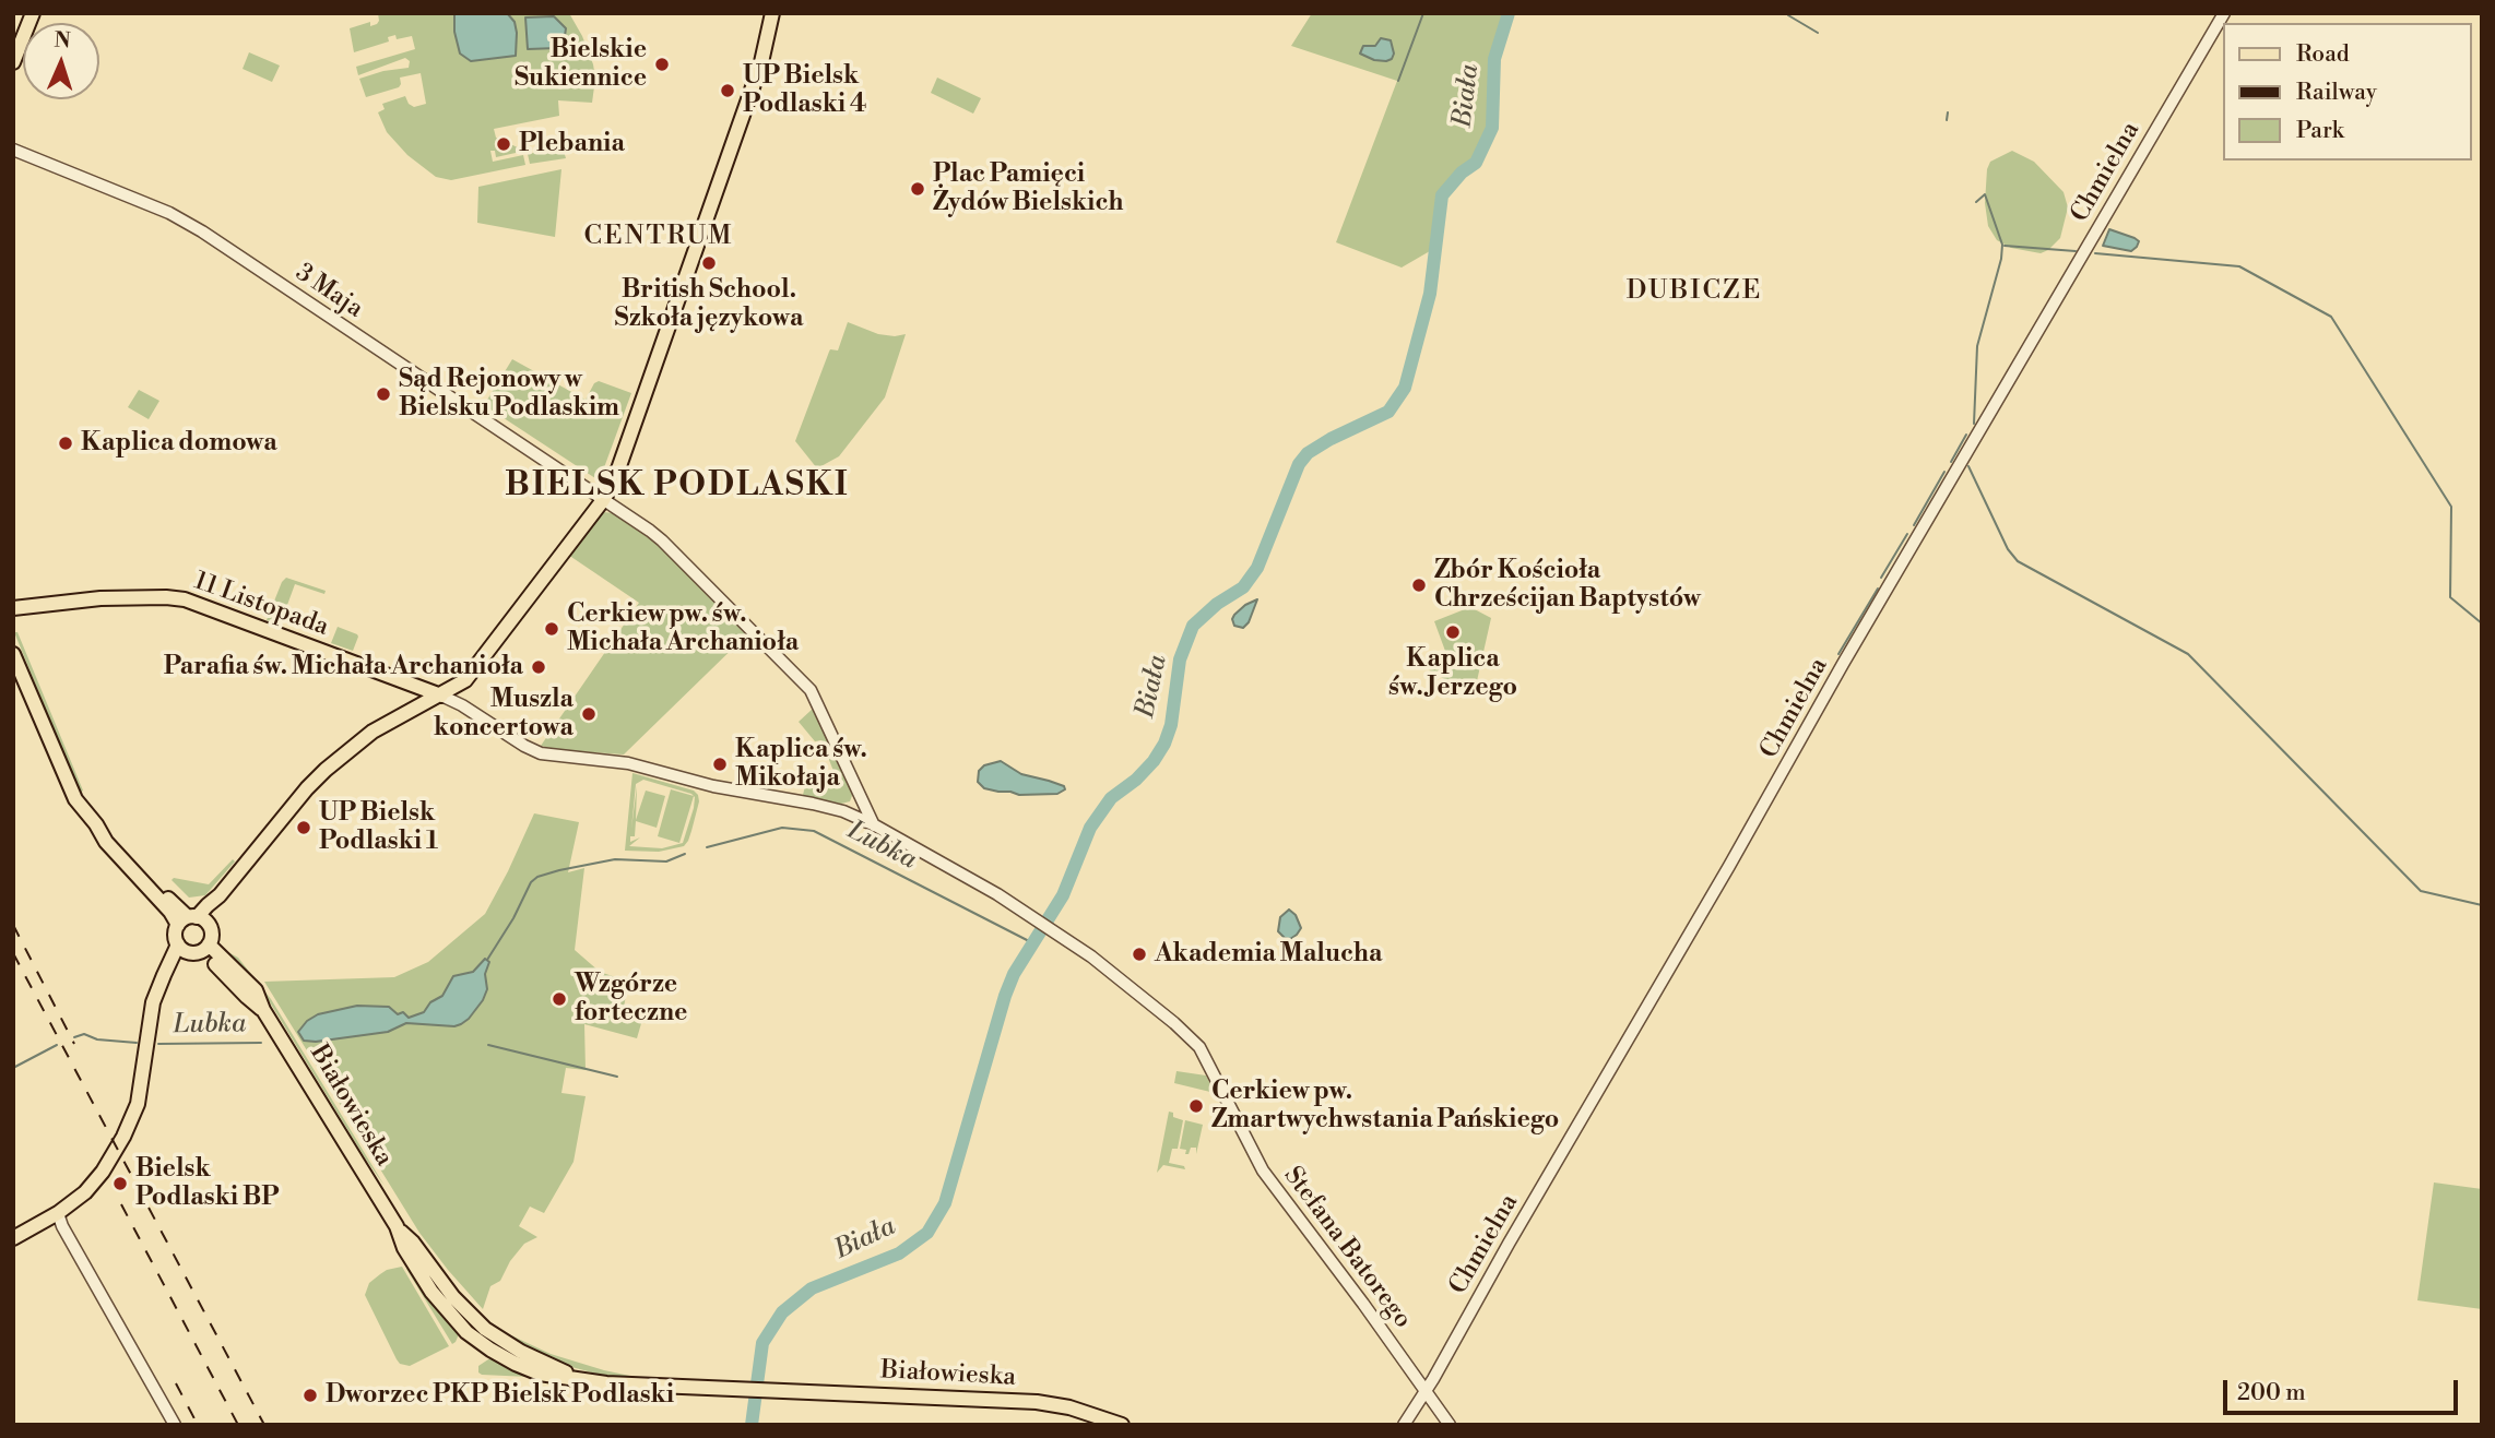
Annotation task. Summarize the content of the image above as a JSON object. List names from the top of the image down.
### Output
{
  "streets": {
    "main road": ["11 Listopada", "Białowieska"],
    "street": ["Chmielna", "3 Maja", "Stefana Batorego"]
  },
  "crossings": [
    ["Chmielna", "Stefana Batorego"],
    ["3 Maja", "Stefana Batorego"]
  ],
  "districts": ["CENTRUM", "DUBICZE", "BIELSK PODLASKI"],
  "water": ["Biała", "Lubka"],
  "places": [
    "Bielskie Sukiennice",
    "UP Bielsk Podlaski 4",
    "Plebania",
    "Plac Pamięci Żydów Bielskich",
    "British School. Szkoła językowa",
    "Sąd Rejonowy w Bielsku Podlaskim",
    "Kaplica domowa",
    "Zbór Kościoła Chrześcijan Baptystów",
    "Cerkiew pw. św. Michała Archanioła",
    "Kaplica św. Jerzego",
    "Parafia św. Michała Archanioła",
    "Muszla koncertowa",
    "Kaplica św. Mikołaja",
    "UP Bielsk Podlaski 1",
    "Akademia Malucha",
    "Wzgórze forteczne",
    "Cerkiew pw. Zmartwychwstania Pańskiego",
    "Bielsk Podlaski BP",
    "Dworzec PKP Bielsk Podlaski"
  ],
  "legend": ["Road", "Railway", "Park"],
  "scale_bar": "200 m",
  "north": "top"
}
